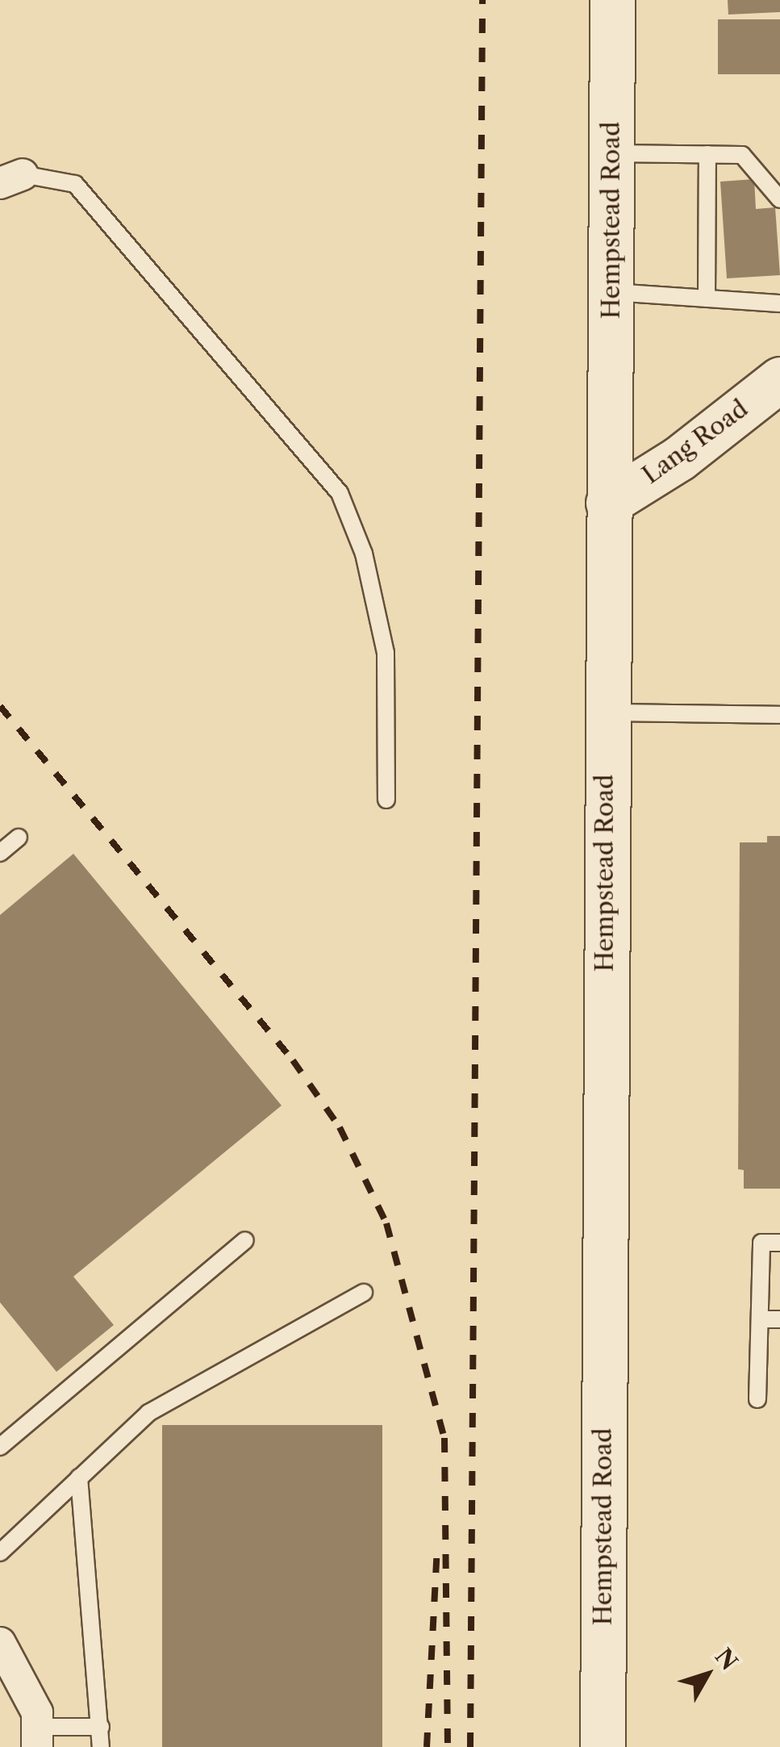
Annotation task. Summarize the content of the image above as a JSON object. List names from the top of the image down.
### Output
{
  "streets": {
    "main road": ["Hempstead Road", "Lang Road"]
  },
  "crossings": [
    ["Hempstead Road", "Lang Road"]
  ],
  "north": "top right"
}
